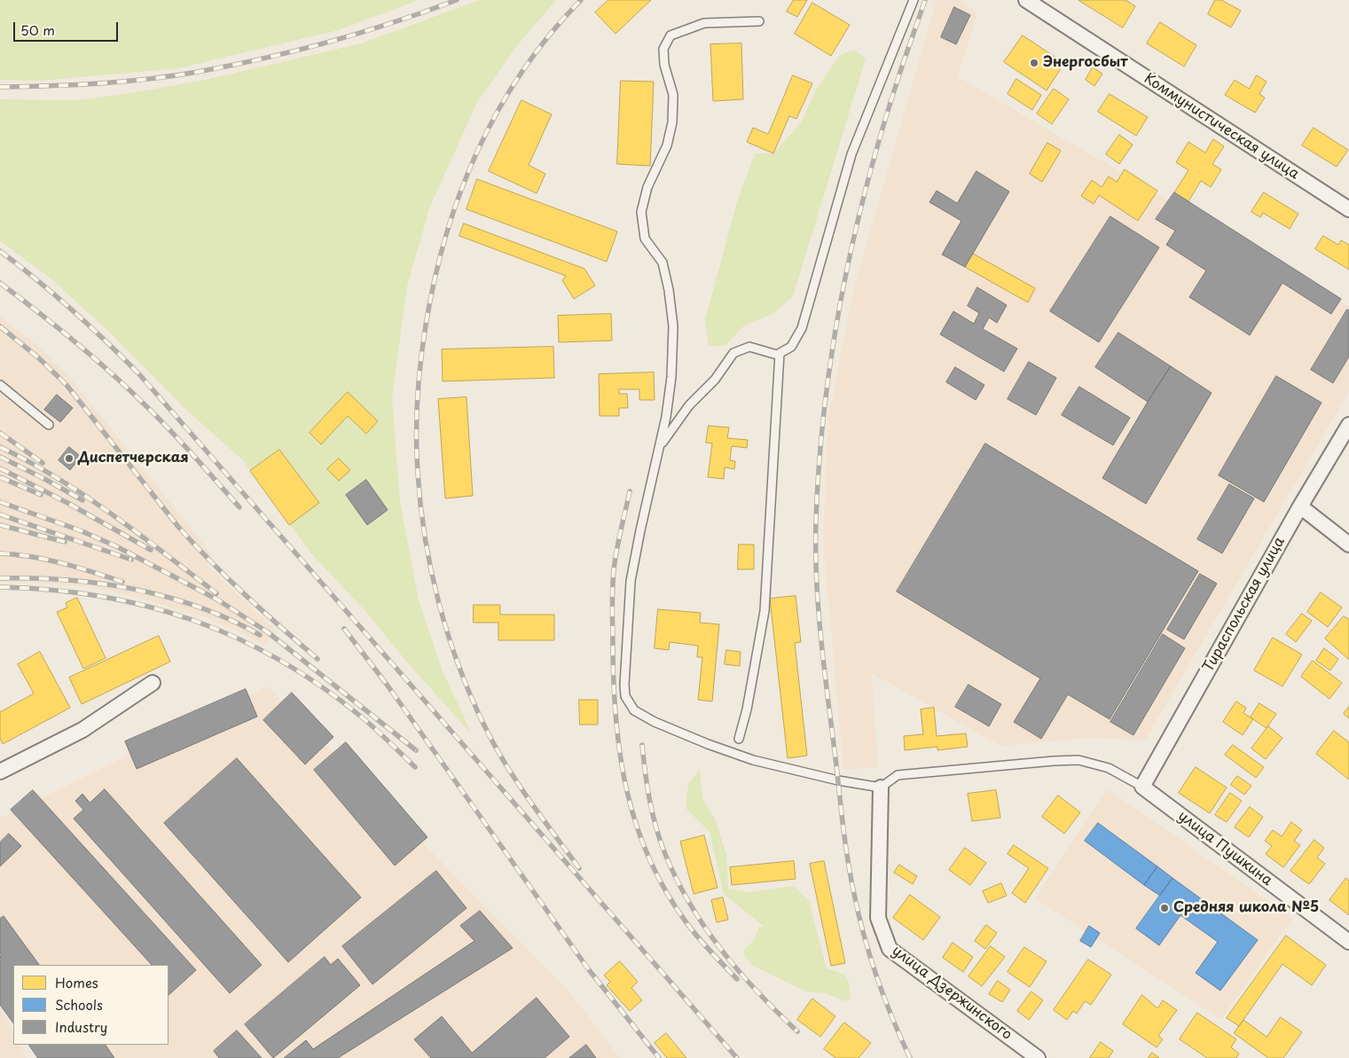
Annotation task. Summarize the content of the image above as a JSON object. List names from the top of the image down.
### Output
{
  "streets": {
    "street": [
      "Коммунистическая улица",
      "Тираспольская улица",
      "улица Пушкина",
      "улица Дзержинского"
    ]
  },
  "crossings": [
    ["Тираспольская улица", "улица Пушкина"]
  ],
  "places": ["Энергосбыт", "Диспетчерская", "Средняя школа №5"],
  "legend": ["Homes", "Schools", "Industry"],
  "scale_bar": "50 m"
}
